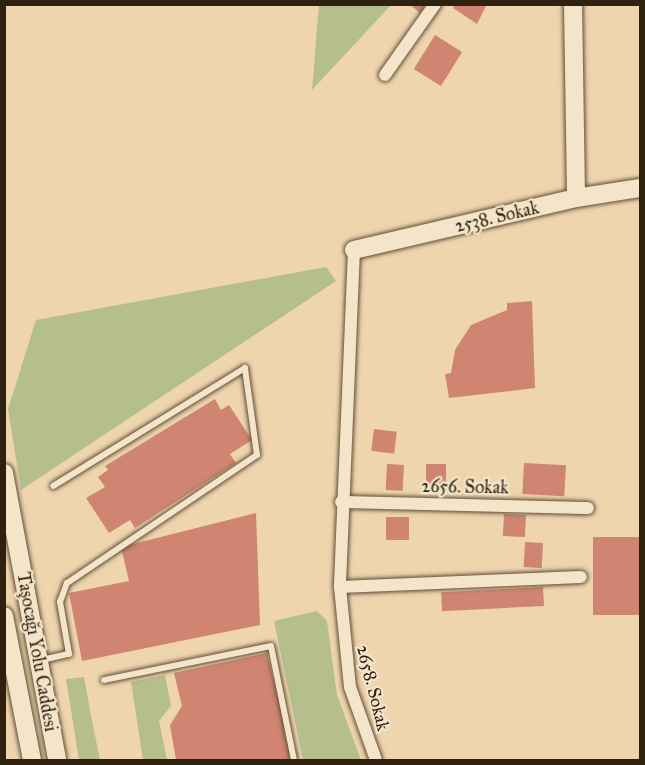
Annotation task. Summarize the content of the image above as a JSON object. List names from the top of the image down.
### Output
{
  "streets": {
    "street": [
      "2538. Sokak",
      "2656. Sokak",
      "Taşocağı Yolu Caddesi",
      "2658. Sokak"
    ]
  },
  "crossings": [
    ["2538. Sokak", "2658. Sokak"],
    ["2656. Sokak", "2658. Sokak"]
  ]
}
